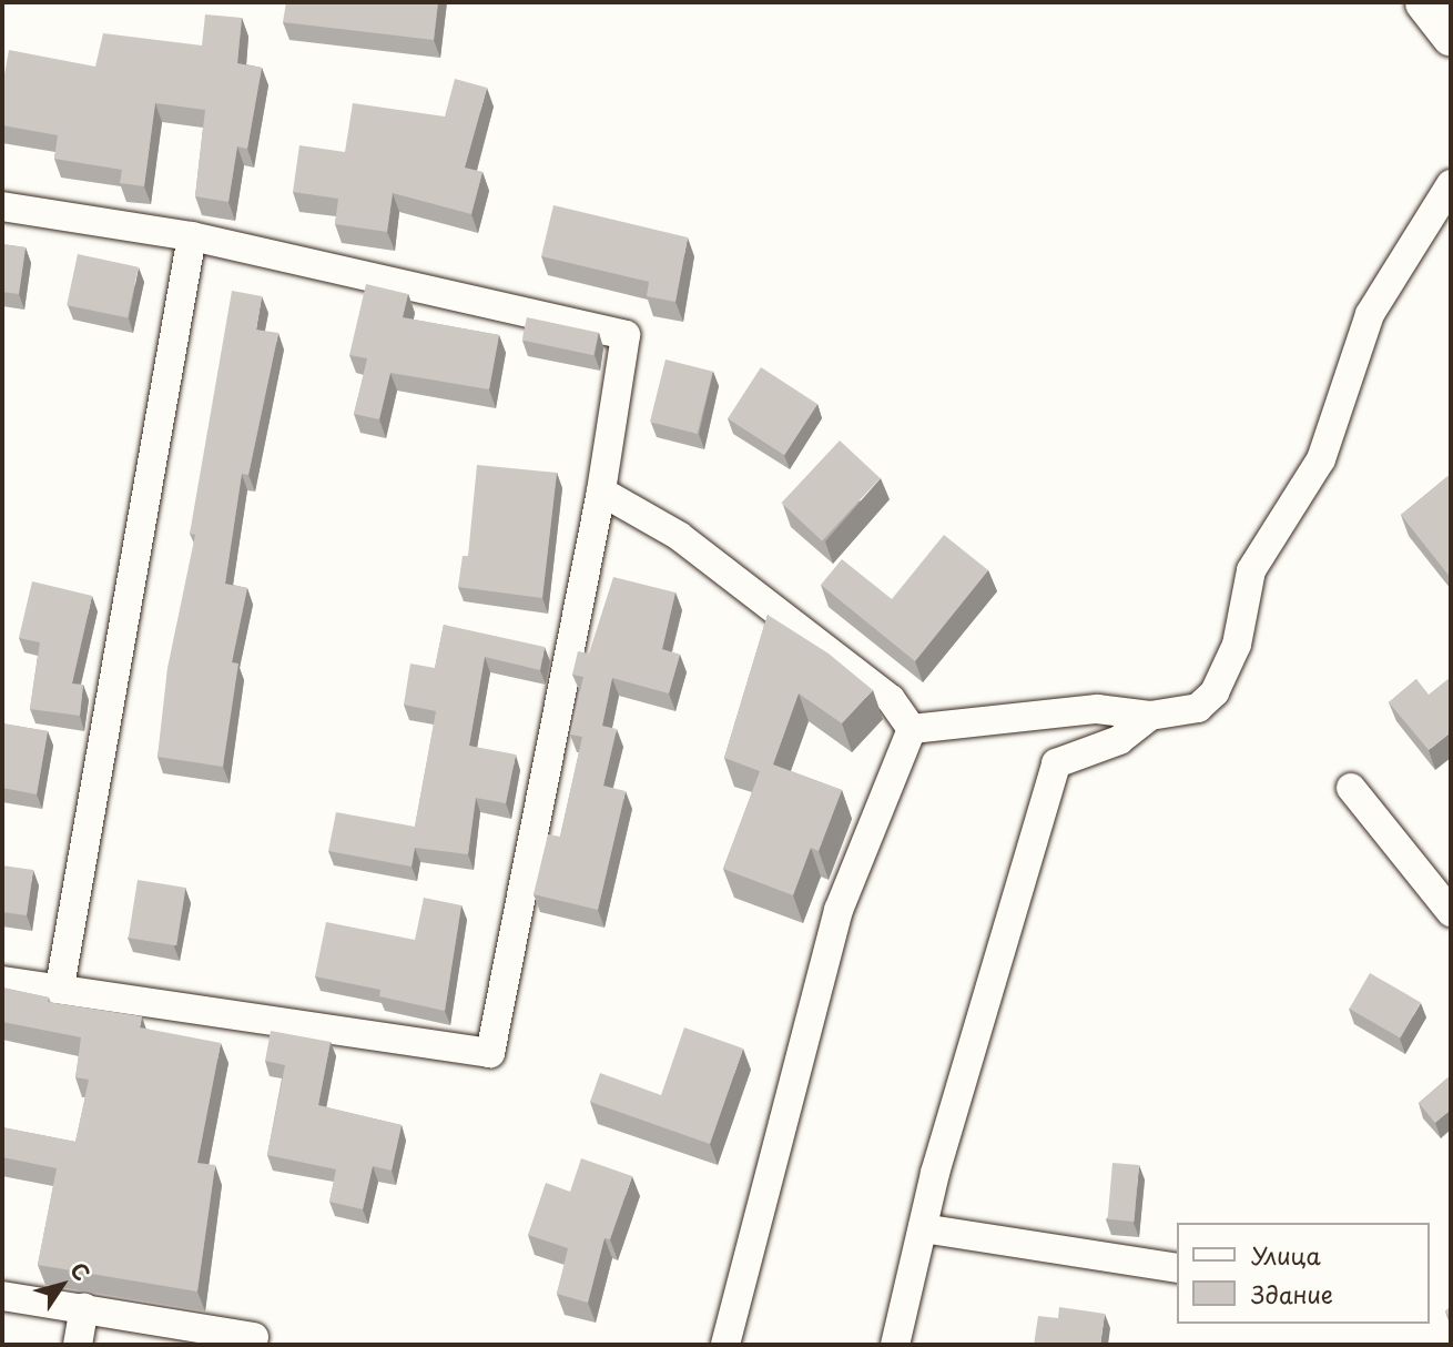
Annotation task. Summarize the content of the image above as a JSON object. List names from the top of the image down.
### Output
{
  "legend": ["Улица", "Здание"],
  "north": "top right"
}
